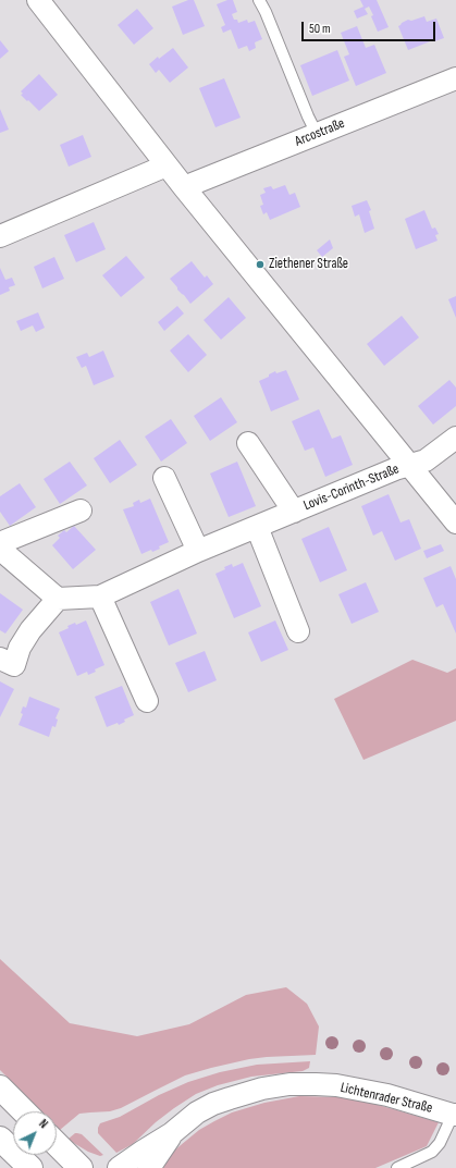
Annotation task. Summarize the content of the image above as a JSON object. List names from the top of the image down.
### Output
{
  "streets": {
    "street": ["Arcostraße", "Lovis-Corinth-Straße", "Lichtenrader Straße"]
  },
  "places": ["Ziethener Straße"],
  "scale_bar": "50 m",
  "north": "top right"
}
